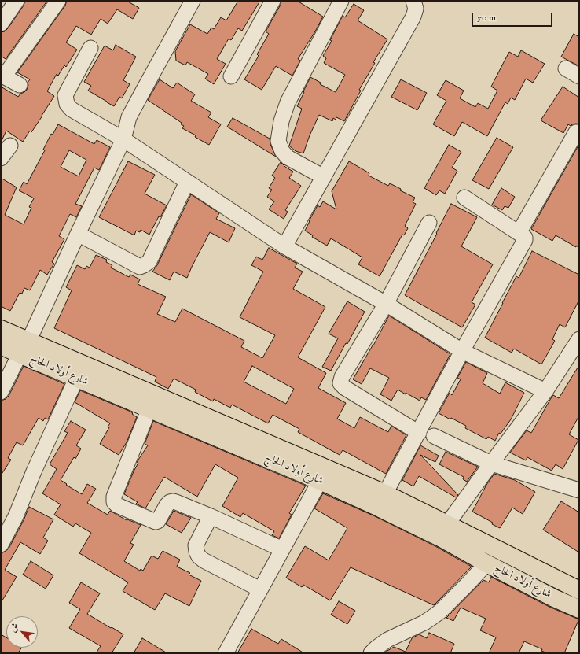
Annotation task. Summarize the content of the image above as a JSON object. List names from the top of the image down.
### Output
{
  "streets": {
    "main road": ["شارع أولاد الحاج"]
  },
  "scale_bar": "50 m",
  "north": "top left"
}
